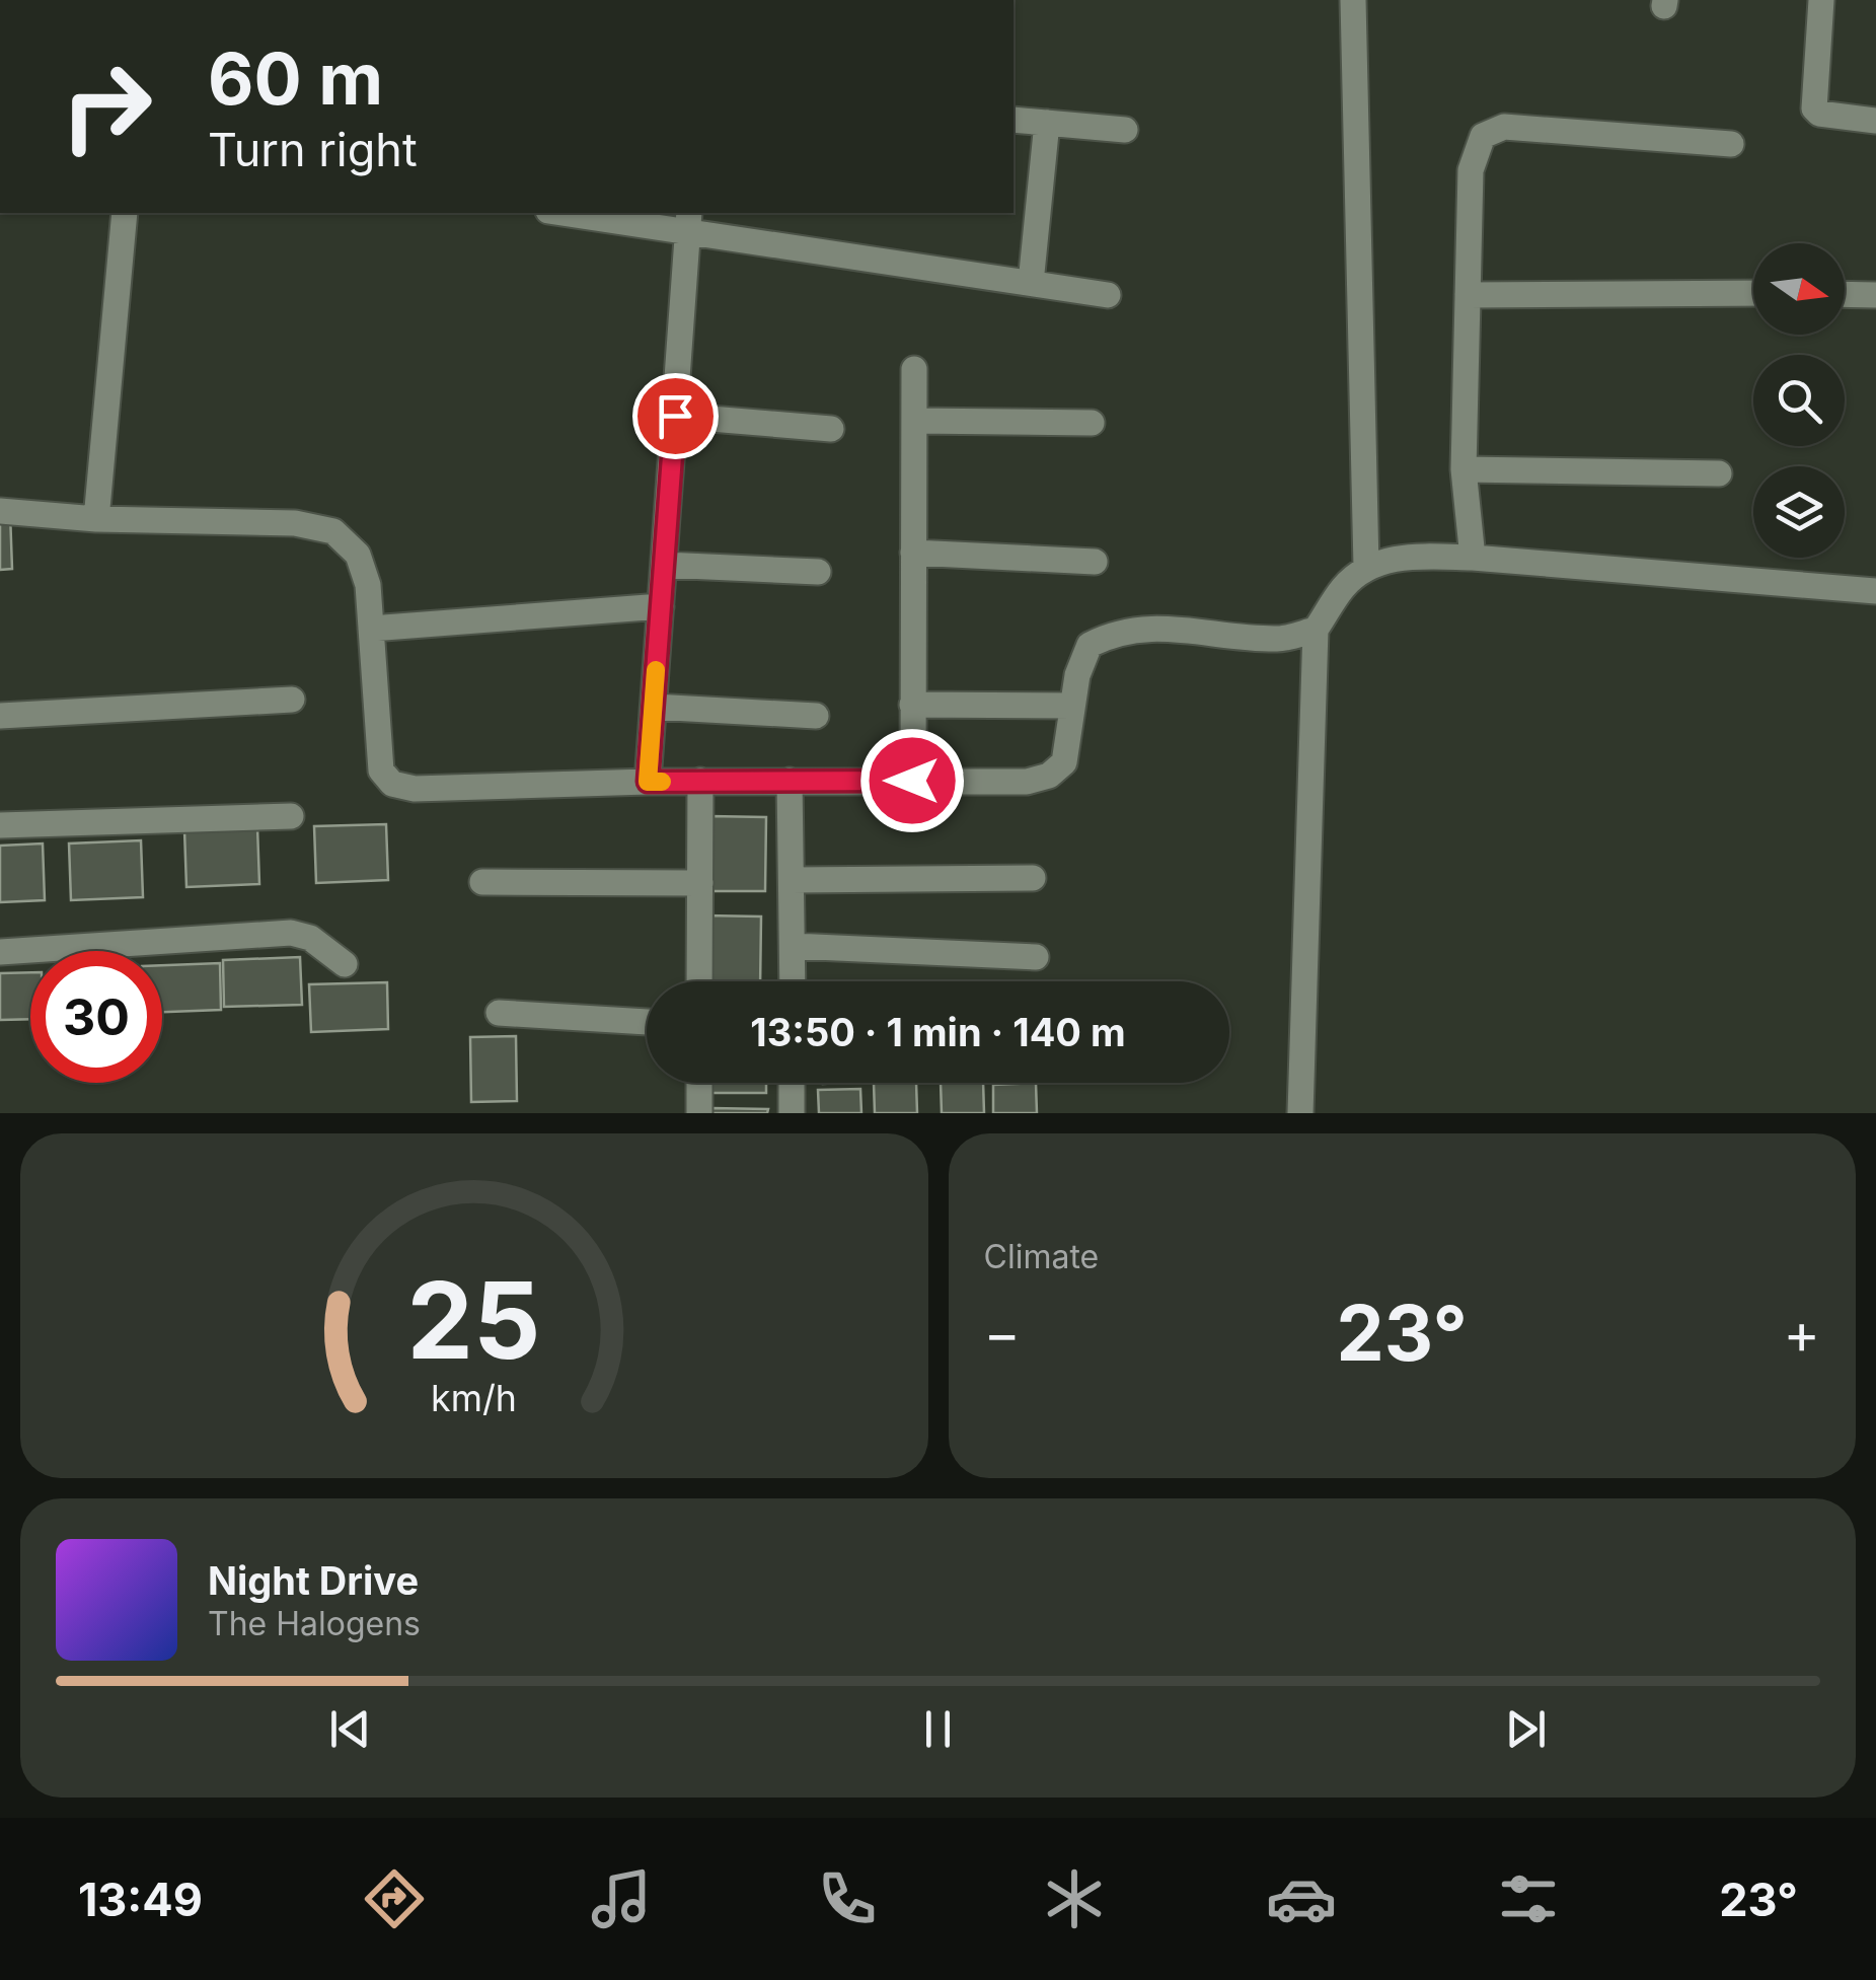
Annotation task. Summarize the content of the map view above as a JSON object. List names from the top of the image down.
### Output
{
  "north": "right",
  "page": {
    "turn": ["60 m", "Turn right"],
    "limit": "30",
    "trip": "13:50 · 1 min · 140 m",
    "tile": "Climate",
    "heat": ["−", "23°", "+"],
    "song": ["Night Drive", "The Halogens"],
    "tabs": ["13:49", "23°"],
    "gauge": ["25", "km/h"]
  }
}
